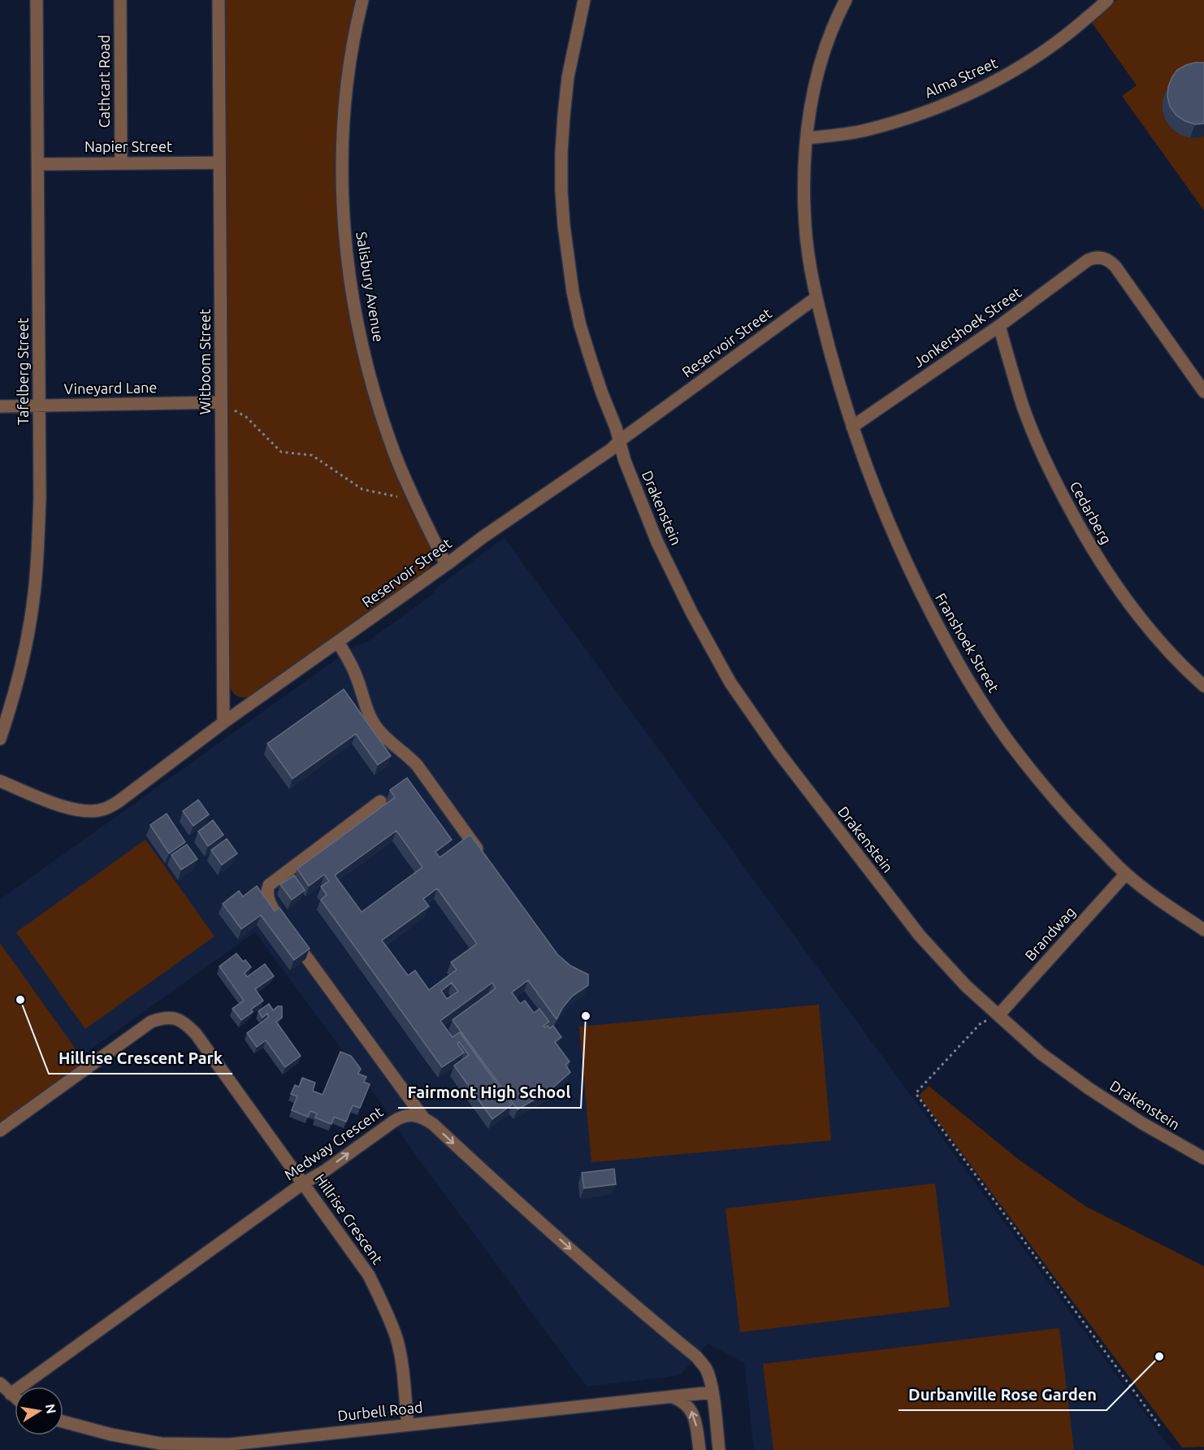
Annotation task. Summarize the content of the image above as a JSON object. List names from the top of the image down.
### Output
{
  "streets": {
    "street": [
      "Alma Street",
      "Cathcart Road",
      "Napier Street",
      "Salisbury Avenue",
      "Jonkershoek Street",
      "Reservoir Street",
      "Witboom Street",
      "Tafelberg Street",
      "Vineyard Lane",
      "Drakenstein",
      "Cedarberg",
      "Franshoek Street",
      "Brandwag",
      "Medway Crescent",
      "Hillrise Crescent",
      "Durbell Road"
    ]
  },
  "crossings": [
    ["Alma Street", "Franshoek Street"],
    ["Cathcart Road", "Napier Street"],
    ["Napier Street", "Witboom Street"],
    ["Napier Street", "Tafelberg Street"],
    ["Salisbury Avenue", "Reservoir Street"],
    ["Jonkershoek Street", "Cedarberg"],
    ["Jonkershoek Street", "Franshoek Street"],
    ["Reservoir Street", "Witboom Street"],
    ["Reservoir Street", "Drakenstein"],
    ["Reservoir Street", "Franshoek Street"],
    ["Witboom Street", "Vineyard Lane"],
    ["Tafelberg Street", "Vineyard Lane"],
    ["Drakenstein", "Brandwag"],
    ["Franshoek Street", "Brandwag"],
    ["Medway Crescent", "Hillrise Crescent"],
    ["Hillrise Crescent", "Durbell Road"]
  ],
  "places": ["Hillrise Crescent Park", "Fairmont High School", "Durbanville Rose Garden"],
  "north": "right"
}
